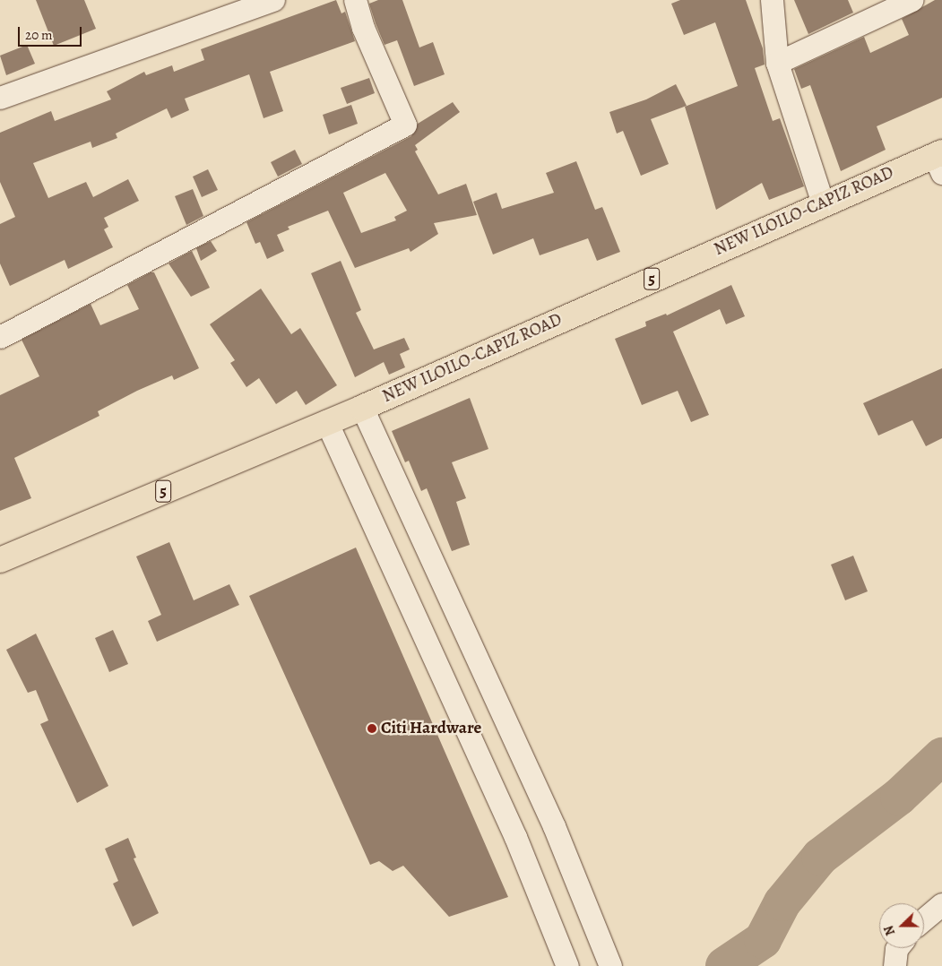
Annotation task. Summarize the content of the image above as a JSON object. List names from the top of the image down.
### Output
{
  "streets": {
    "highway": ["NEW ILOILO-CAPIZ ROAD", "5"]
  },
  "places": ["Citi Hardware"],
  "scale_bar": "20 m",
  "north": "left"
}
